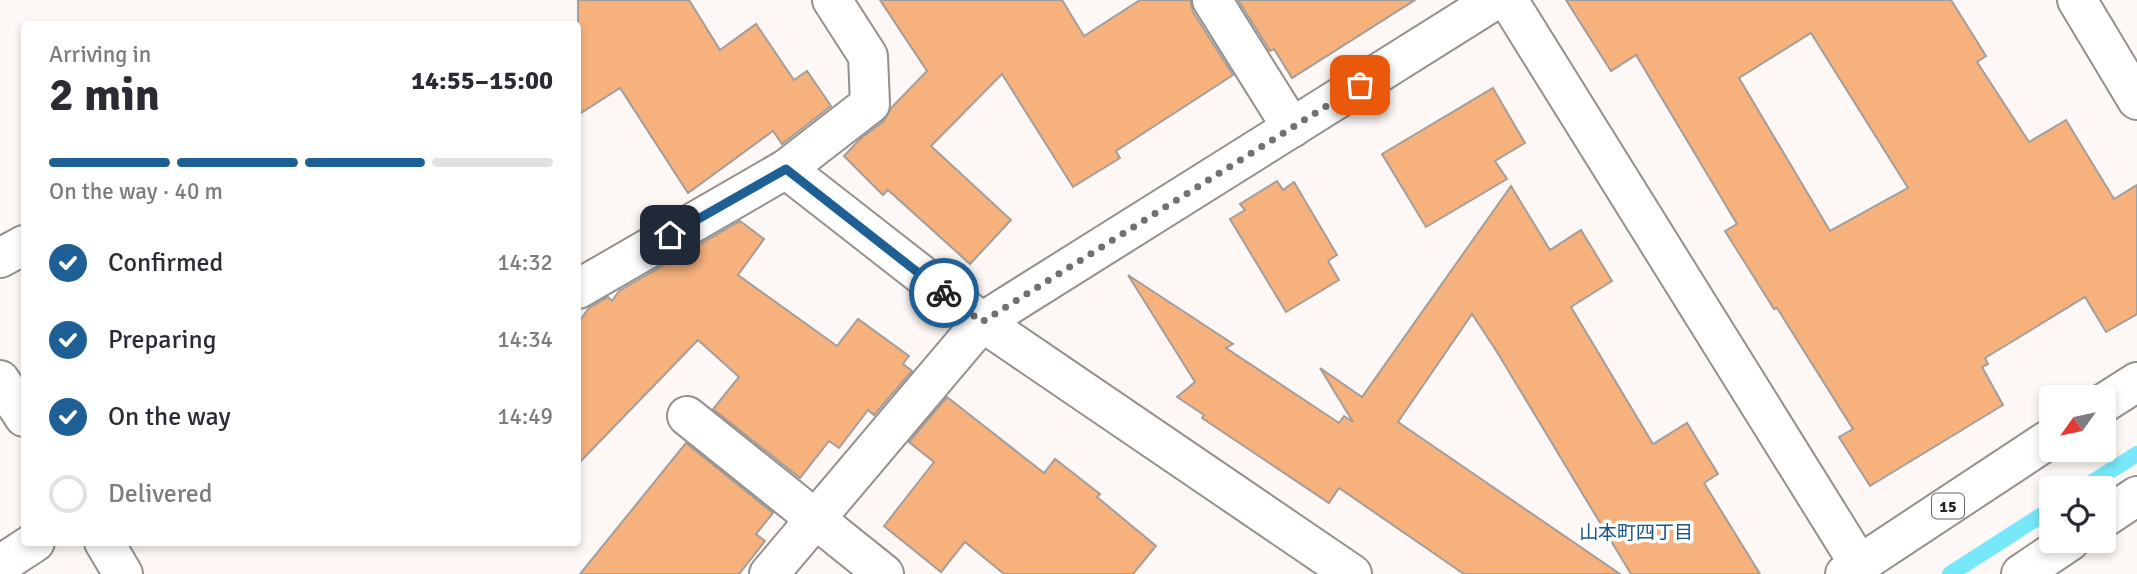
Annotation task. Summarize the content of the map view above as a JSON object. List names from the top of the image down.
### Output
{
  "streets": {
    "street": ["15"]
  },
  "districts": ["山本町四丁目"],
  "north": "bottom left",
  "page": {
    "heading": ["2 min", "Arriving in", "14:55–15:00"],
    "bar": "On the way · 40 m",
    "list": [
      ["Confirmed", "14:32"],
      ["Preparing", "14:34"],
      ["On the way", "14:49"],
      "Delivered"
    ]
  }
}
